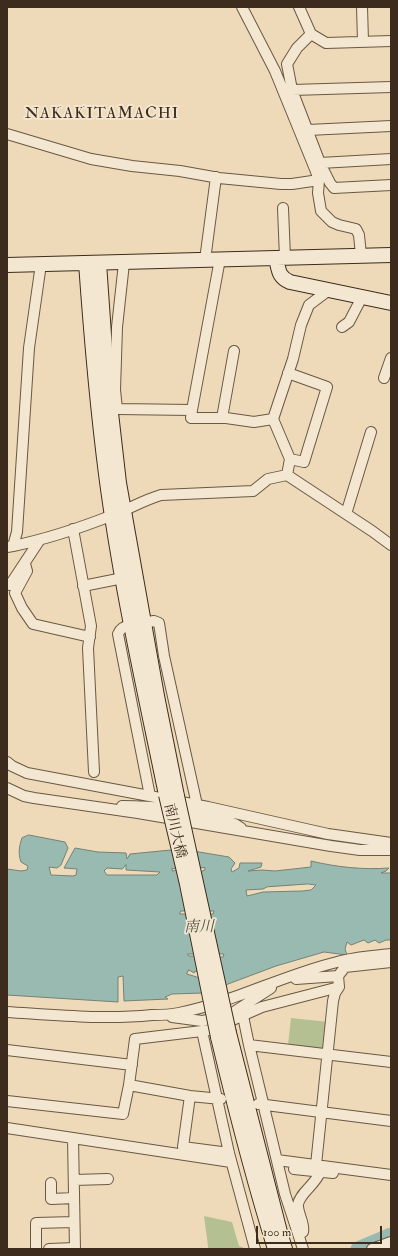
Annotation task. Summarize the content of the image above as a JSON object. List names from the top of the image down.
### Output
{
  "streets": {
    "street": ["南川大橋"]
  },
  "districts": ["NAKAKITAMACHI"],
  "water": ["南川"],
  "scale_bar": "100 m"
}
